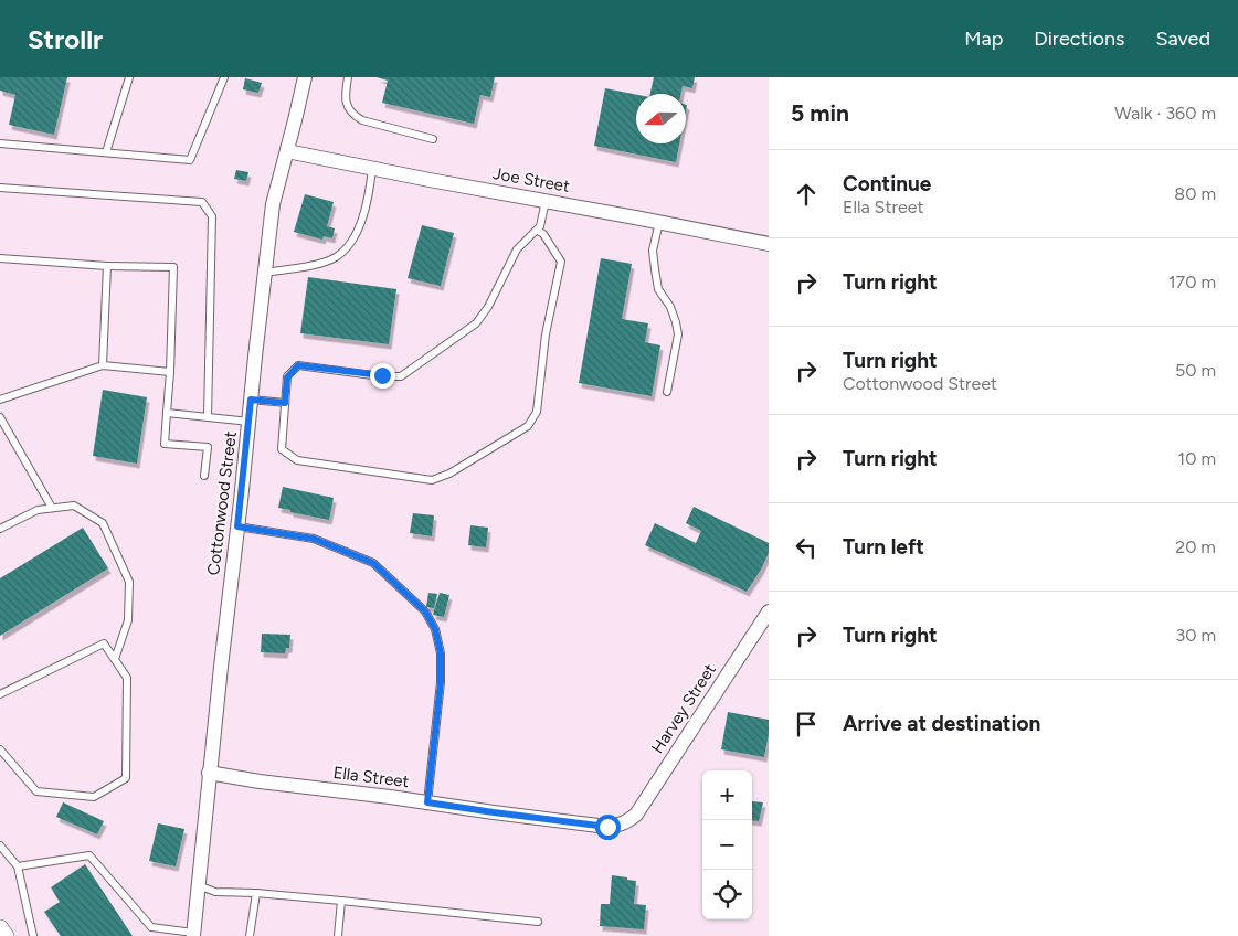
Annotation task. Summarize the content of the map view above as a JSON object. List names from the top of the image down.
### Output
{
  "streets": {
    "street": [
      "Joe Street",
      "Cottonwood Street",
      "Harvey Street",
      "Ella Street"
    ]
  },
  "crossings": [
    ["Joe Street", "Cottonwood Street"],
    ["Cottonwood Street", "Ella Street"],
    ["Harvey Street", "Ella Street"]
  ],
  "north": "left",
  "page": {
    "header": "Strollr",
    "nav": ["Map", "Directions", "Saved"],
    "heading": ["5 min", "Walk · 360 m"],
    "list": [
      ["Continue", "Ella Street", "80 m"],
      ["Turn right", "170 m"],
      ["Turn right", "Cottonwood Street", "50 m"],
      ["Turn right", "10 m"],
      ["Turn left", "20 m"],
      ["Turn right", "30 m"],
      "Arrive at destination"
    ],
    "map_buttons": ["+", "−"]
  }
}
